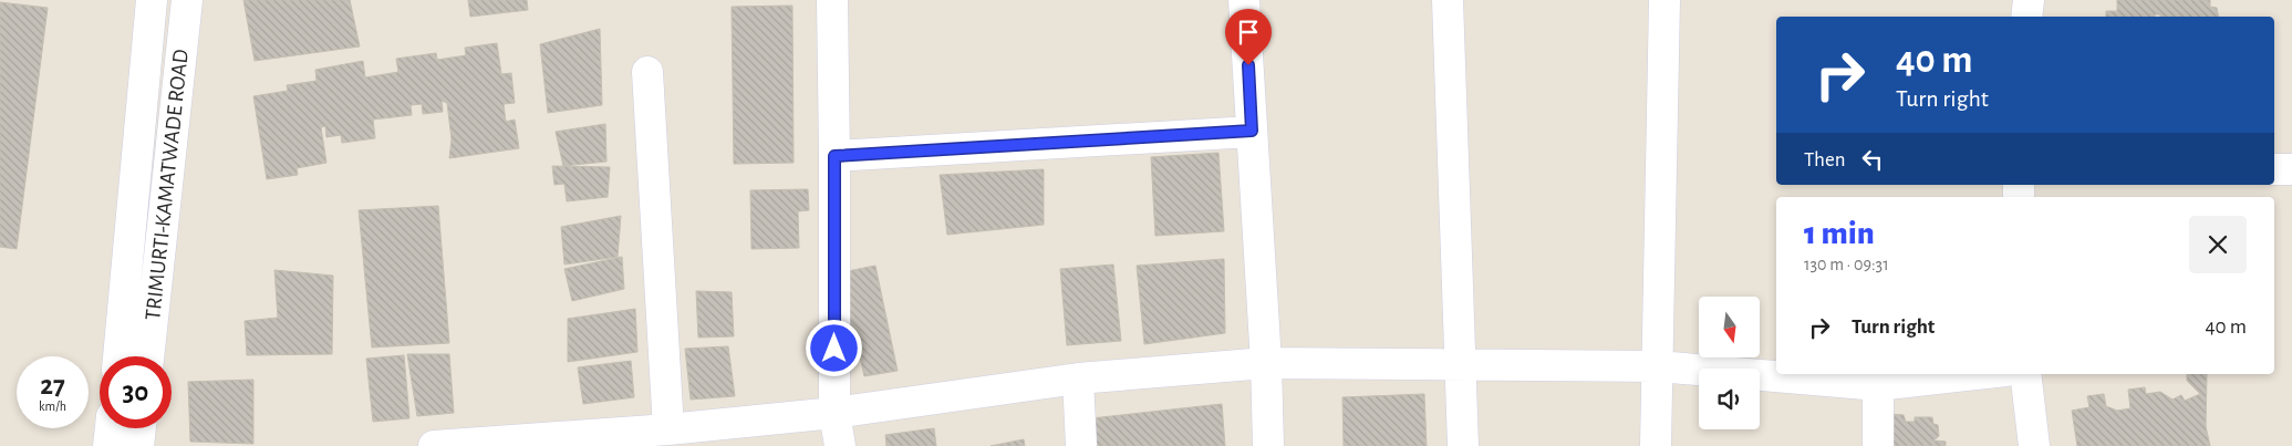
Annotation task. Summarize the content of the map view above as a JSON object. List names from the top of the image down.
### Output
{
  "streets": {
    "street": ["TRIMURTI-KAMATWADE ROAD"]
  },
  "north": "bottom",
  "page": {
    "turn": ["40 m", "Turn right"],
    "then": "Then",
    "heading": ["1 min", "130 m · 09:31"],
    "list": [
      {
        "name": "Turn right",
        "value": "40 m"
      }
    ],
    "speed": "27 km/h",
    "limit": "30"
  }
}
